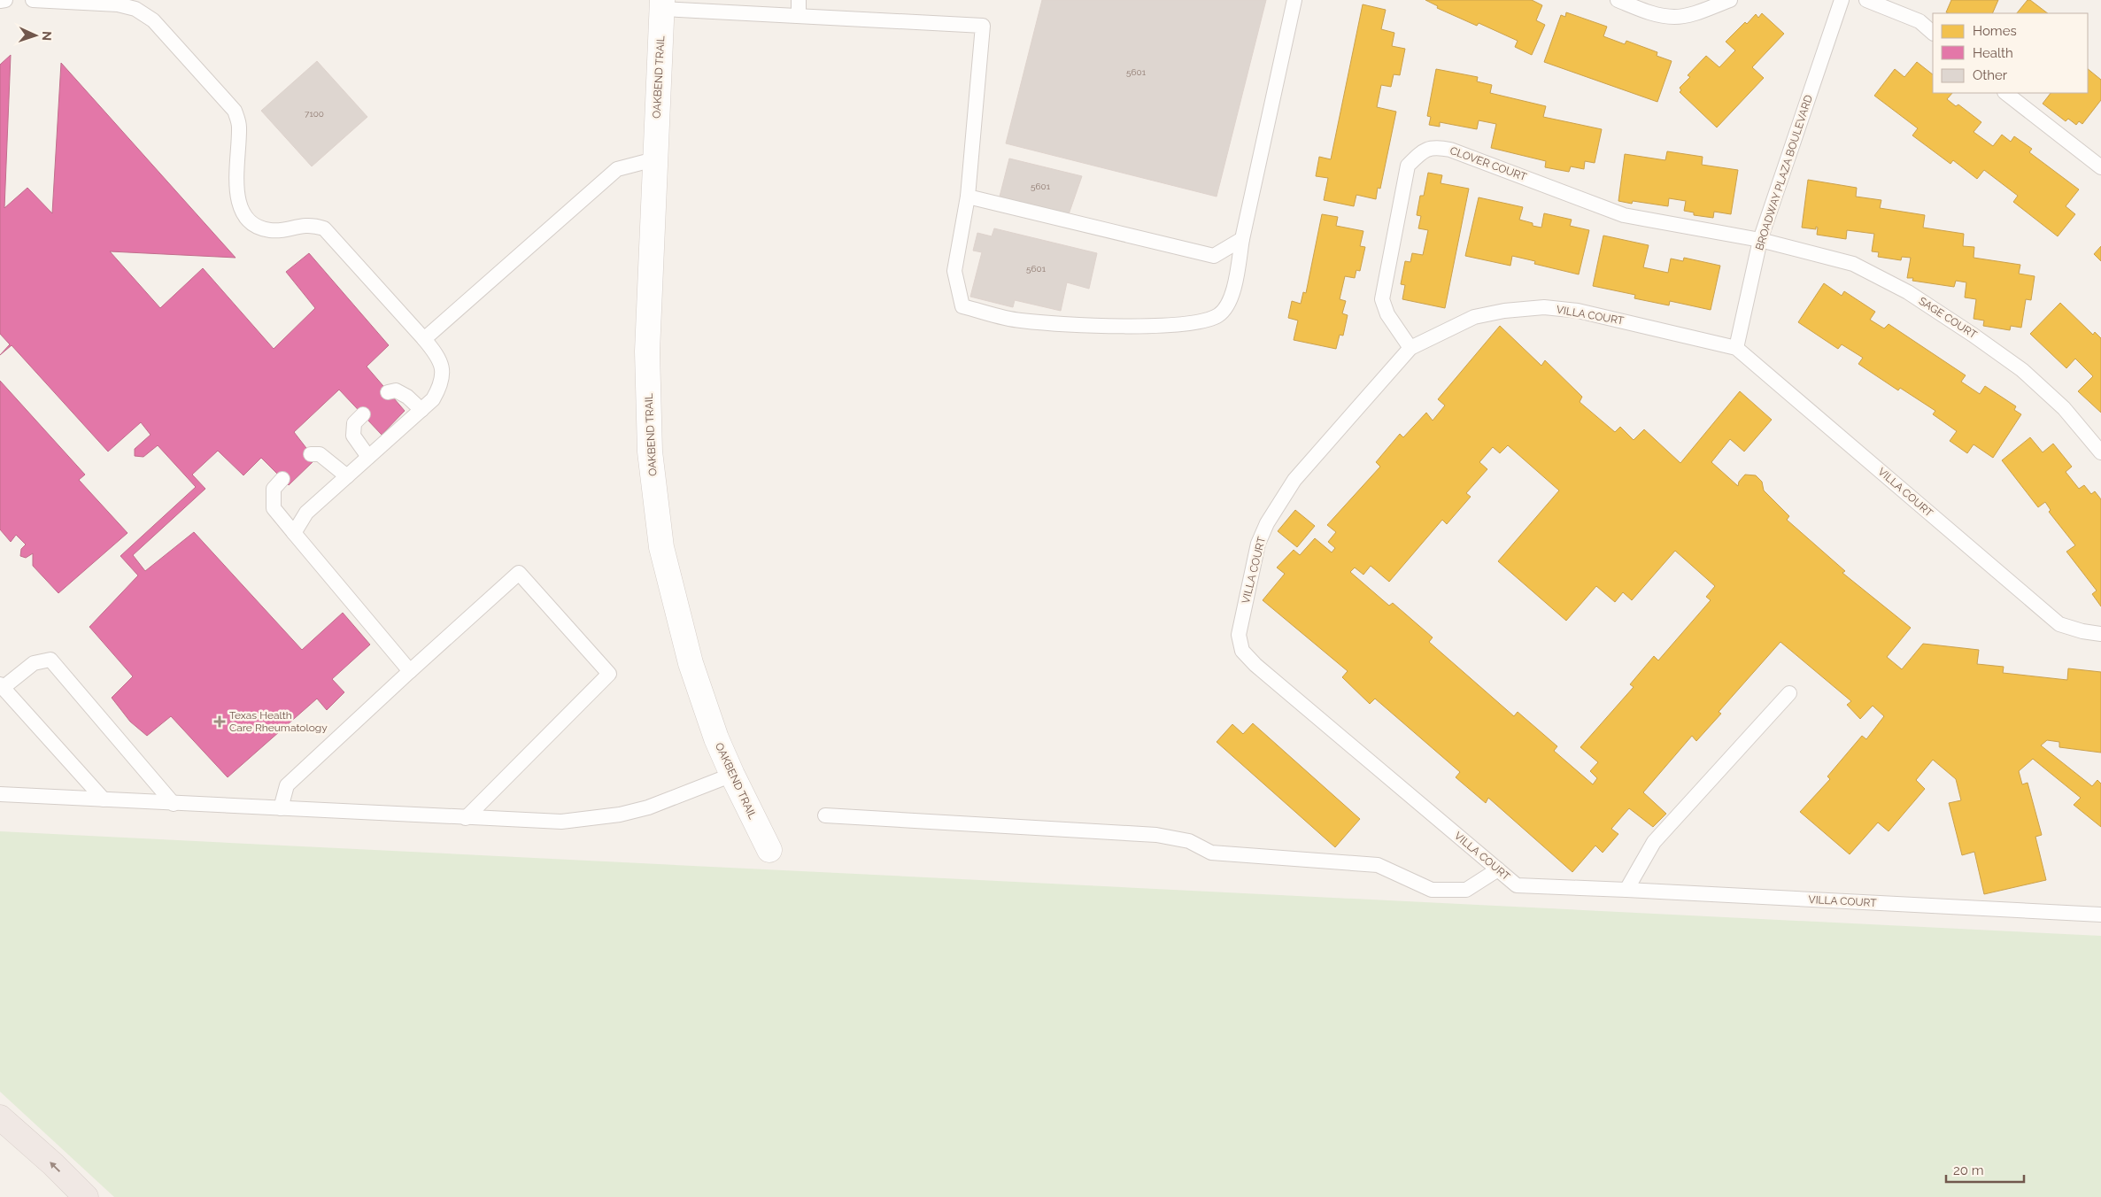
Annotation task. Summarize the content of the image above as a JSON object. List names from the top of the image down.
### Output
{
  "streets": {
    "street": ["OAKBEND TRAIL"],
    "lane": [
      "CLOVER COURT",
      "BROADWAY PLAZA BOULEVARD",
      "VILLA COURT",
      "SAGE COURT"
    ]
  },
  "crossings": [
    ["CLOVER COURT", "BROADWAY PLAZA BOULEVARD"],
    ["CLOVER COURT", "VILLA COURT"],
    ["CLOVER COURT", "SAGE COURT"],
    ["BROADWAY PLAZA BOULEVARD", "VILLA COURT"],
    ["BROADWAY PLAZA BOULEVARD", "SAGE COURT"]
  ],
  "places": {
    "health": ["Texas Health Care Rheumatology"]
  },
  "house_numbers": [
    "5601",
    "7100",
    "5601",
    "5601"
  ],
  "legend": ["Homes", "Health", "Other"],
  "scale_bar": "20 m",
  "north": "right"
}
